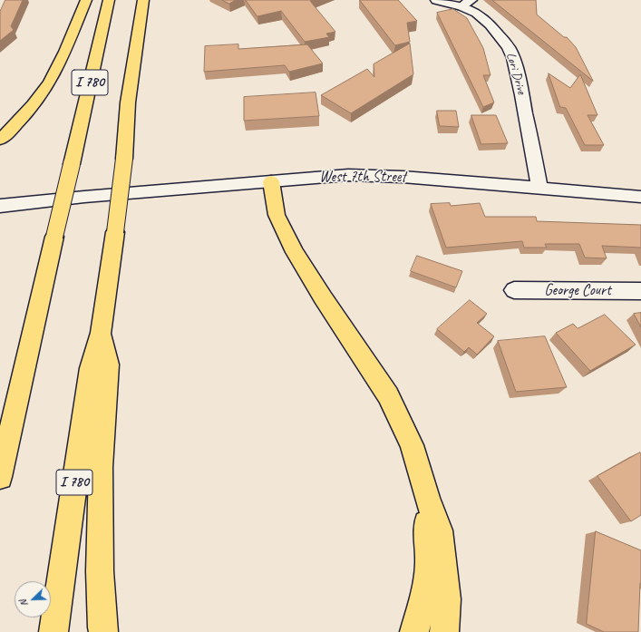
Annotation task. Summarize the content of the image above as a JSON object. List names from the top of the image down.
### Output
{
  "streets": {
    "highway": ["I 780"],
    "street": ["Lori Drive", "West 7th Street", "George Court"]
  },
  "crossings": [
    ["Lori Drive", "West 7th Street"]
  ],
  "north": "bottom left"
}
